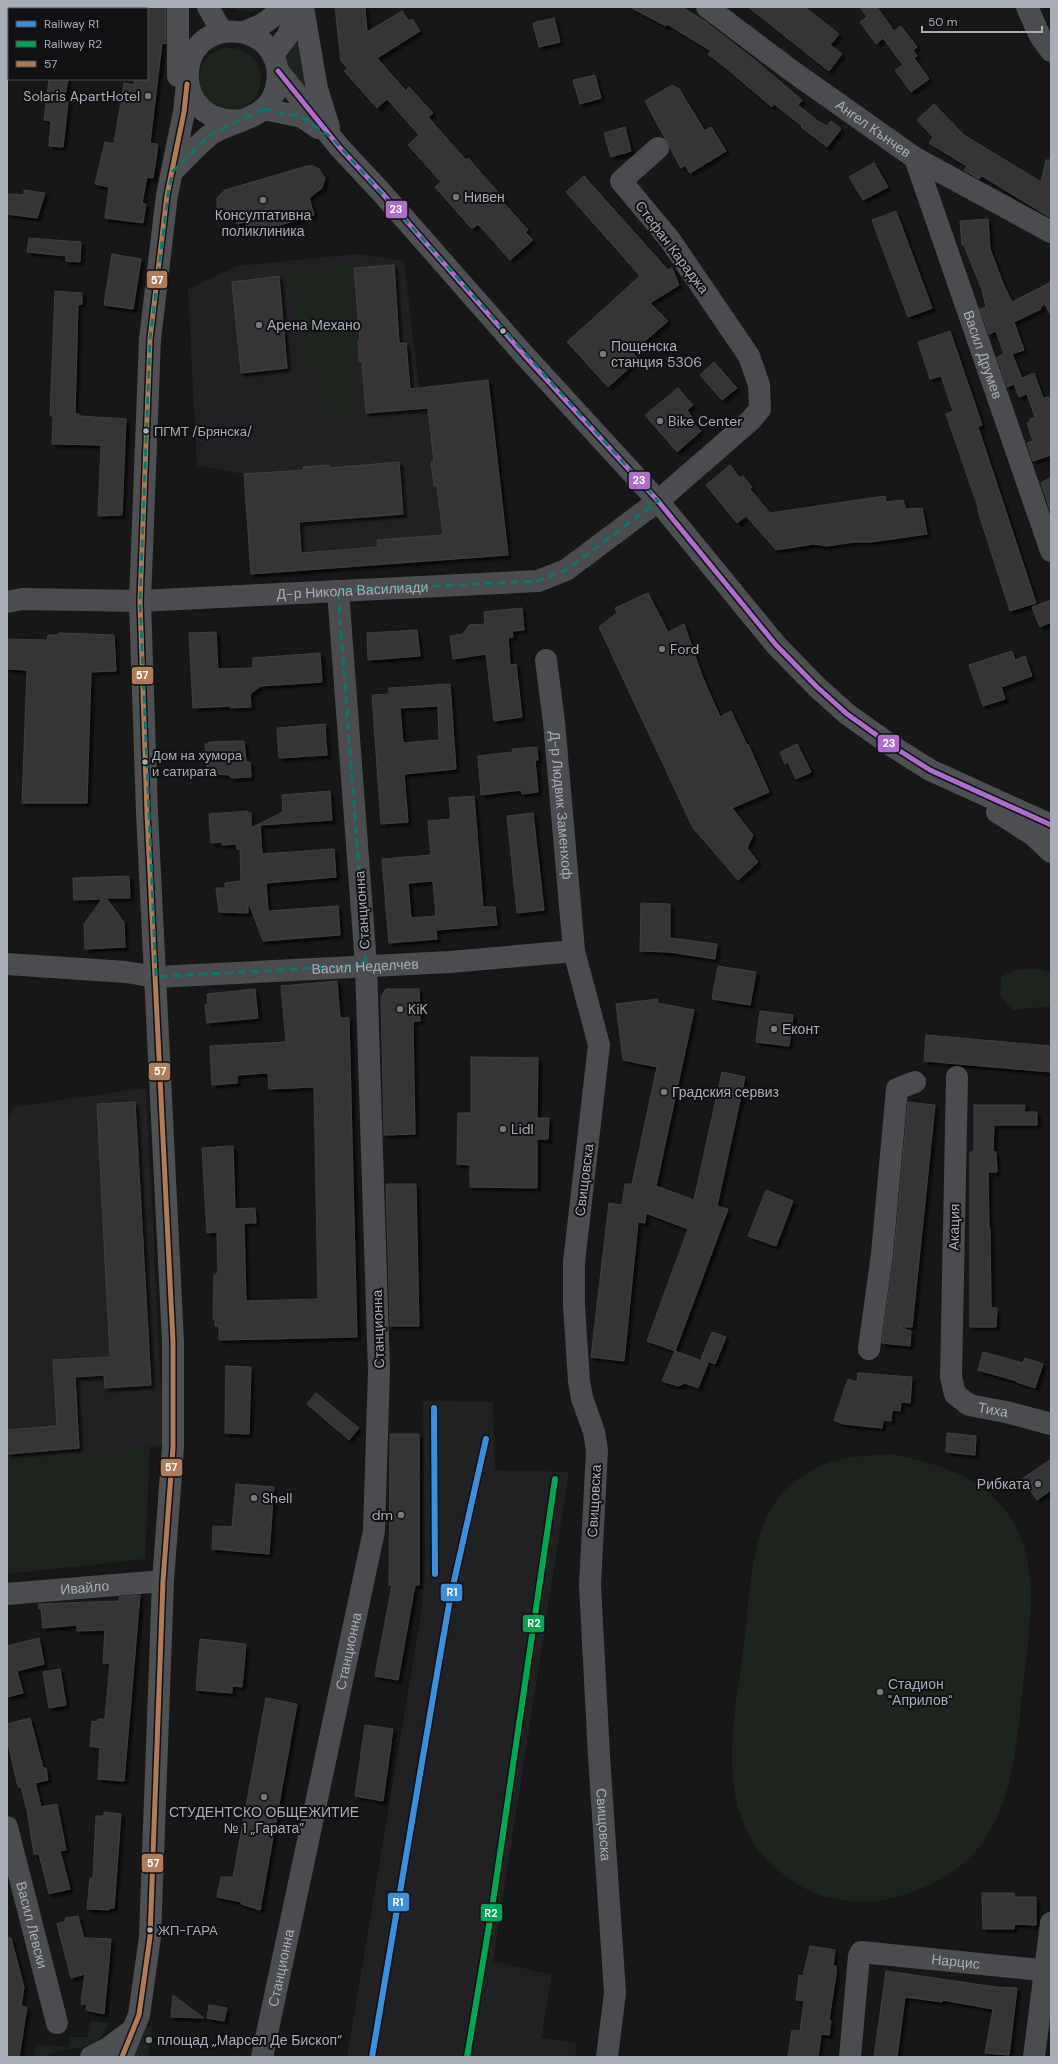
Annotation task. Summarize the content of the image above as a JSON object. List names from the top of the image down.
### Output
{
  "streets": {
    "street": [
      "Ангел Кънчев",
      "Стефан Караджа",
      "Васил Друмев",
      "Д-р Никола Василиади",
      "Д-р Людвик Заменхоф",
      "Станционна",
      "Васил Неделчев",
      "Свищовска",
      "Акация",
      "Тиха",
      "Ивайло",
      "Васил Левски",
      "Нарцис"
    ]
  },
  "crossings": [
    ["Ангел Кънчев", "Васил Друмев"],
    ["Стефан Караджа", "Д-р Никола Василиади"],
    ["Д-р Никола Василиади", "Станционна"],
    ["Д-р Людвик Заменхоф", "Васил Неделчев"],
    ["Д-р Людвик Заменхоф", "Свищовска"],
    ["Станционна", "Васил Неделчев"],
    ["Васил Неделчев", "Свищовска"],
    ["Акация", "Тиха"]
  ],
  "places": [
    "Solaris ApartHotel",
    "Нивен",
    "Консултативна поликлиника",
    "Арена Механо",
    "Пощенска станция 5306",
    "Bike Center",
    "ПГМТ /Брянска/",
    "Ford",
    "Дом на хумора и сатирата",
    "KiK",
    "Еконт",
    "Градския сервиз",
    "Lidl",
    "Рибката",
    "Shell",
    "dm",
    "Стадион \"Априлов\"",
    "СТУДЕНТСКО ОБЩЕЖИТИЕ № 1 „Гарата”",
    "ЖП-ГАРА",
    "площад „Марсел Де Бископ“"
  ],
  "lines": [
    "transit line 23",
    "transit line 57",
    "rail line R1",
    "rail line R2"
  ],
  "legend": ["Railway R1", "Railway R2", "57"],
  "scale_bar": "50 m"
}
